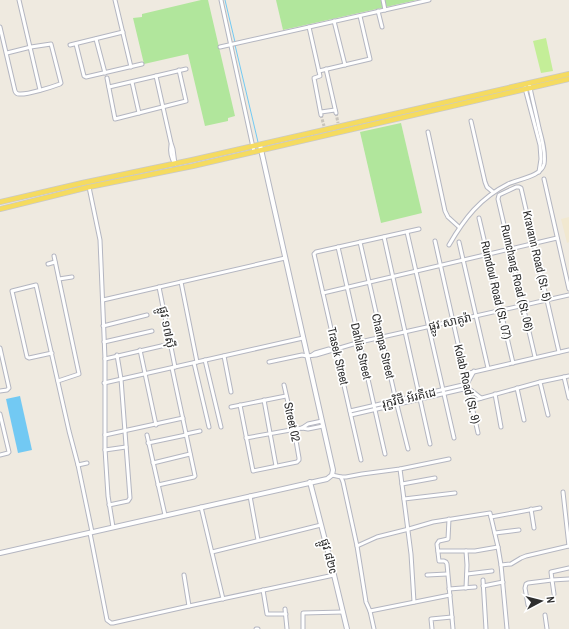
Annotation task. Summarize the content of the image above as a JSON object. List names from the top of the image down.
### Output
{
  "streets": {
    "street": [
      "Kravann Road (St. 5)",
      "Rumchang Road (St. 06)",
      "Rumdoul Road (St. 07)",
      "ផ្លូវ សាគូរ៉ា",
      "ផ្លូវ ១៧ស៊ី",
      "Champa Street",
      "Dahlia Street",
      "Trasek Street",
      "Kolab Road (St. 9)",
      "រុក្ខវិថី អ័រគីដេ",
      "Street 02",
      "ផ្លូវ ៨២c"
    ]
  },
  "crossings": [
    ["Kravann Road (St. 5)", "Rumchang Road (St. 06)"],
    ["Kravann Road (St. 5)", "ផ្លូវ សាគូរ៉ា"],
    ["Rumchang Road (St. 06)", "ផ្លូវ សាគូរ៉ា"],
    ["Rumdoul Road (St. 07)", "ផ្លូវ សាគូរ៉ា"],
    ["ផ្លូវ សាគូរ៉ា", "Champa Street"],
    ["ផ្លូវ សាគូរ៉ា", "Dahlia Street"],
    ["ផ្លូវ សាគូរ៉ា", "Trasek Street"],
    ["ផ្លូវ សាគូរ៉ា", "Kolab Road (St. 9)"],
    ["Champa Street", "រុក្ខវិថី អ័រគីដេ"],
    ["Dahlia Street", "Trasek Street"],
    ["Dahlia Street", "រុក្ខវិថី អ័រគីដេ"],
    ["Trasek Street", "រុក្ខវិថី អ័រគីដេ"],
    ["Kolab Road (St. 9)", "រុក្ខវិថី អ័រគីដេ"]
  ],
  "north": "right"
}
